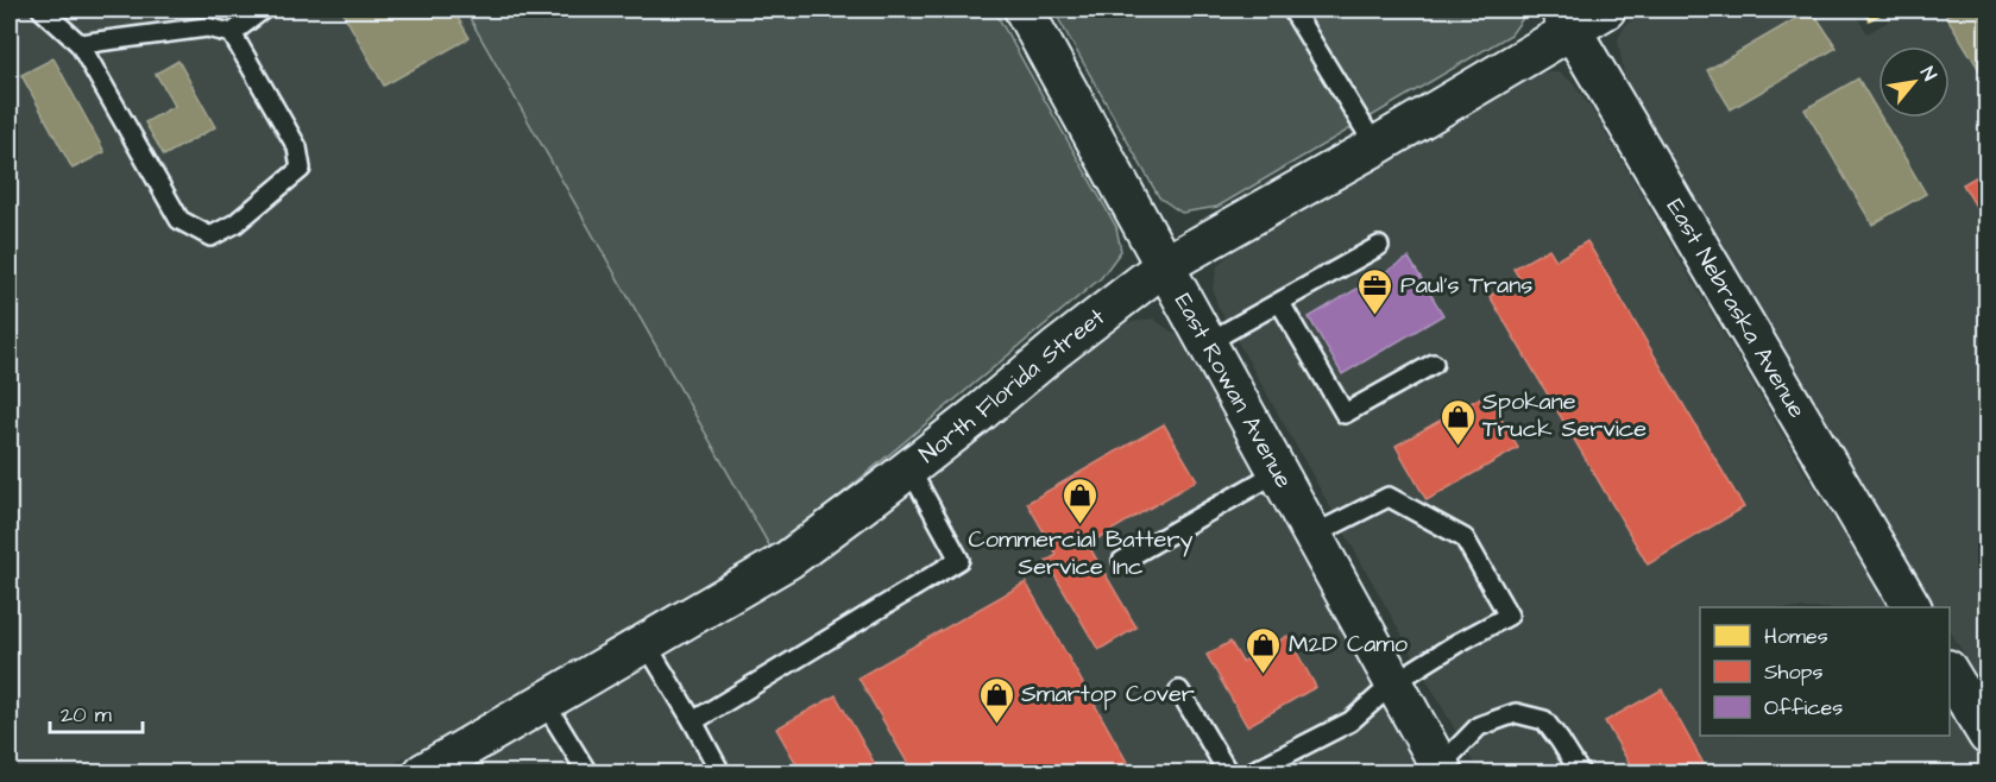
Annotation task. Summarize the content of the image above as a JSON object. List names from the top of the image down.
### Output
{
  "streets": {
    "street": ["East Nebraska Avenue", "North Florida Street", "East Rowan Avenue"]
  },
  "crossings": [
    ["East Nebraska Avenue", "North Florida Street"],
    ["North Florida Street", "East Rowan Avenue"]
  ],
  "places": {
    "office": ["Paul's Trans"],
    "shop": [
      "Spokane Truck Service",
      "Commercial Battery Service Inc",
      "M2D Camo",
      "Smartop Cover"
    ]
  },
  "legend": ["Homes", "Shops", "Offices"],
  "scale_bar": "20 m",
  "north": "top right"
}
